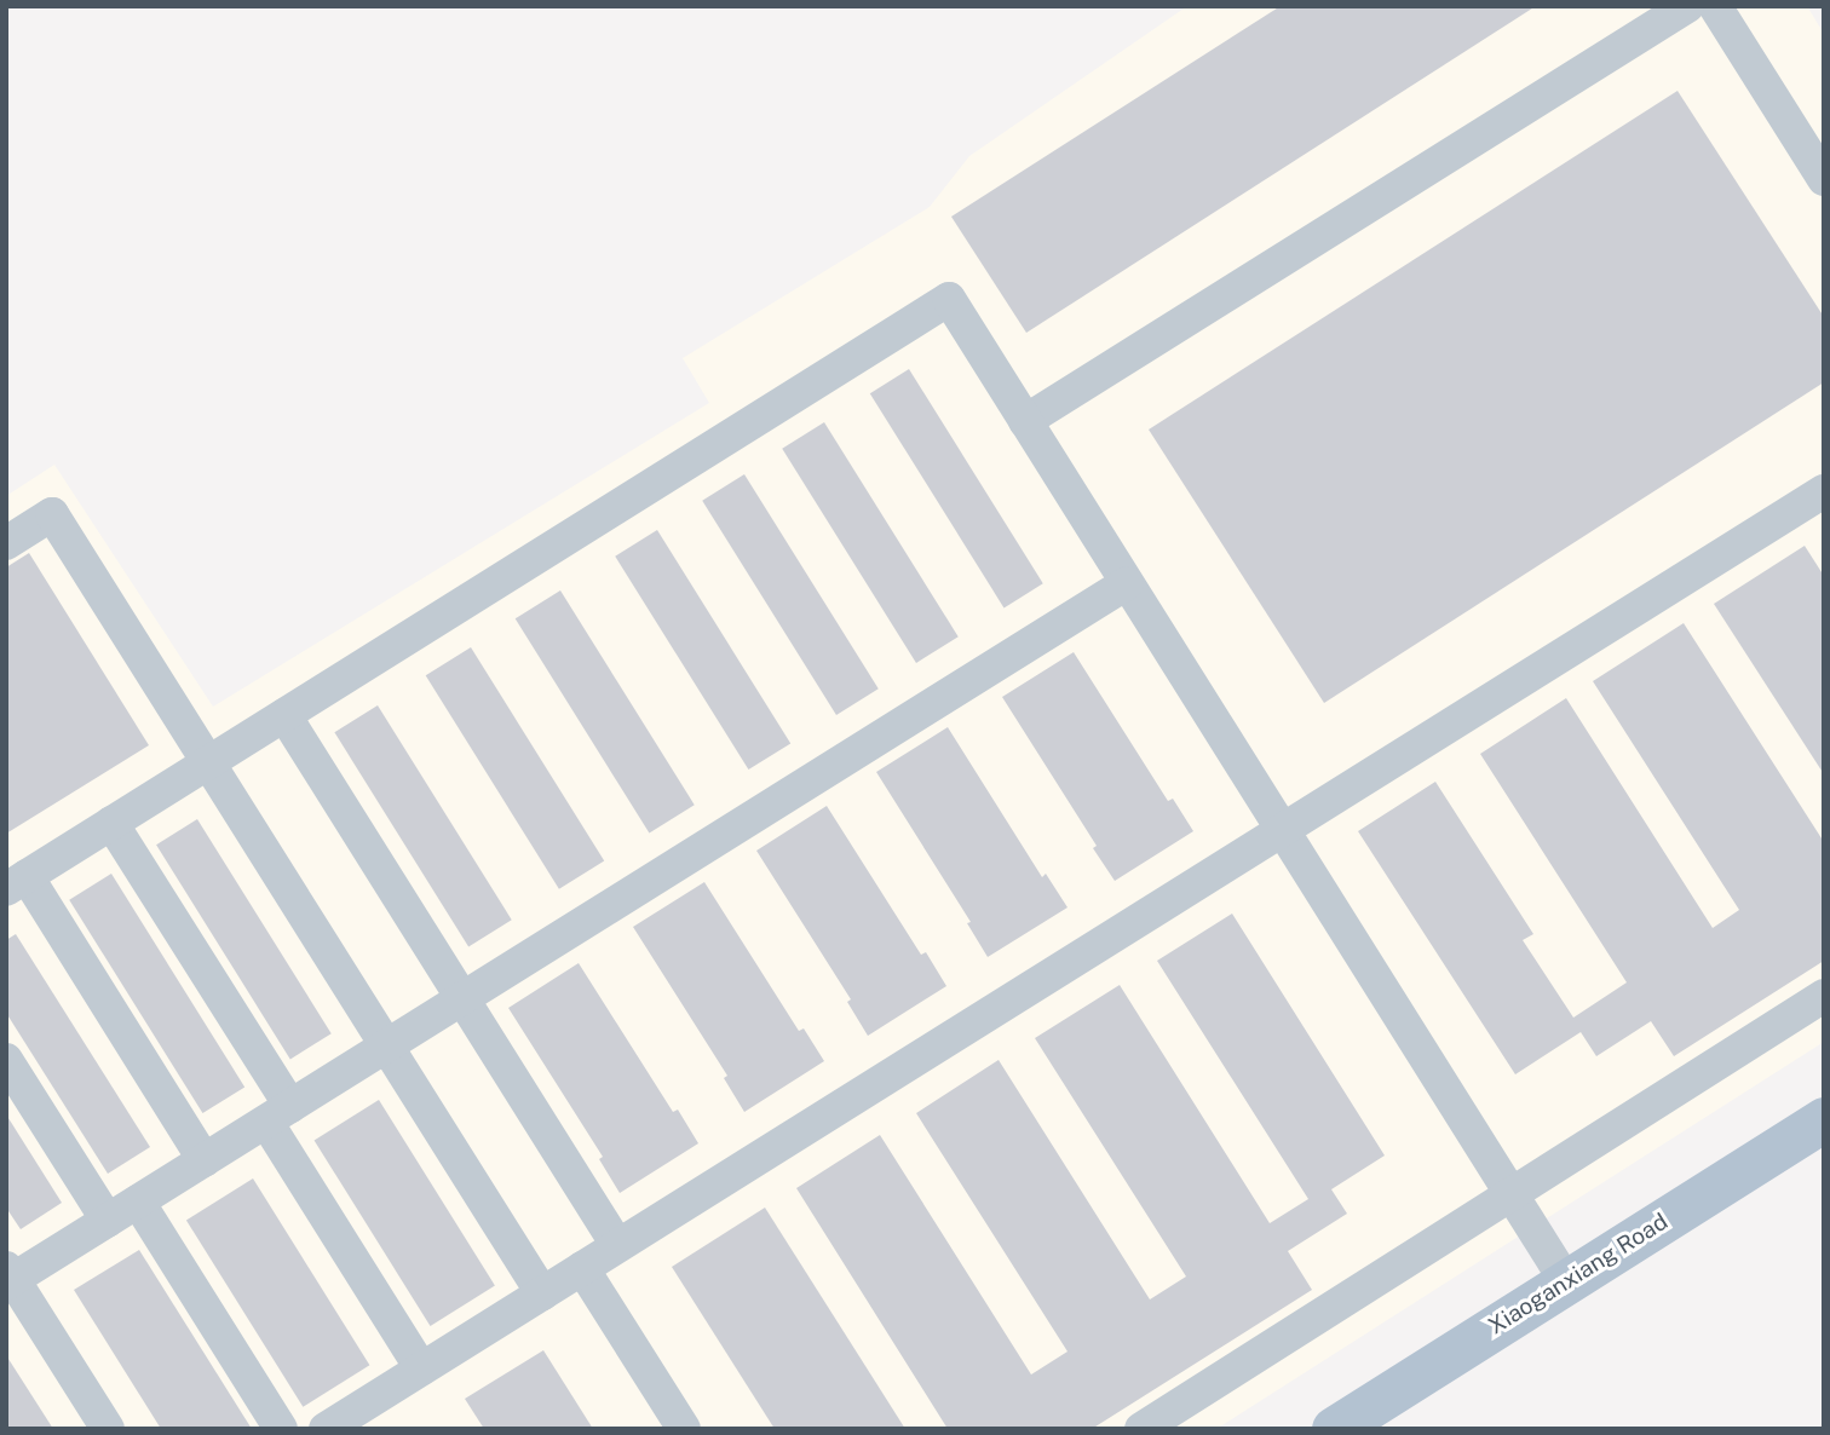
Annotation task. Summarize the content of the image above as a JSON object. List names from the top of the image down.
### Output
{
  "streets": {
    "main road": ["Xiaoganxiang Road"]
  }
}
